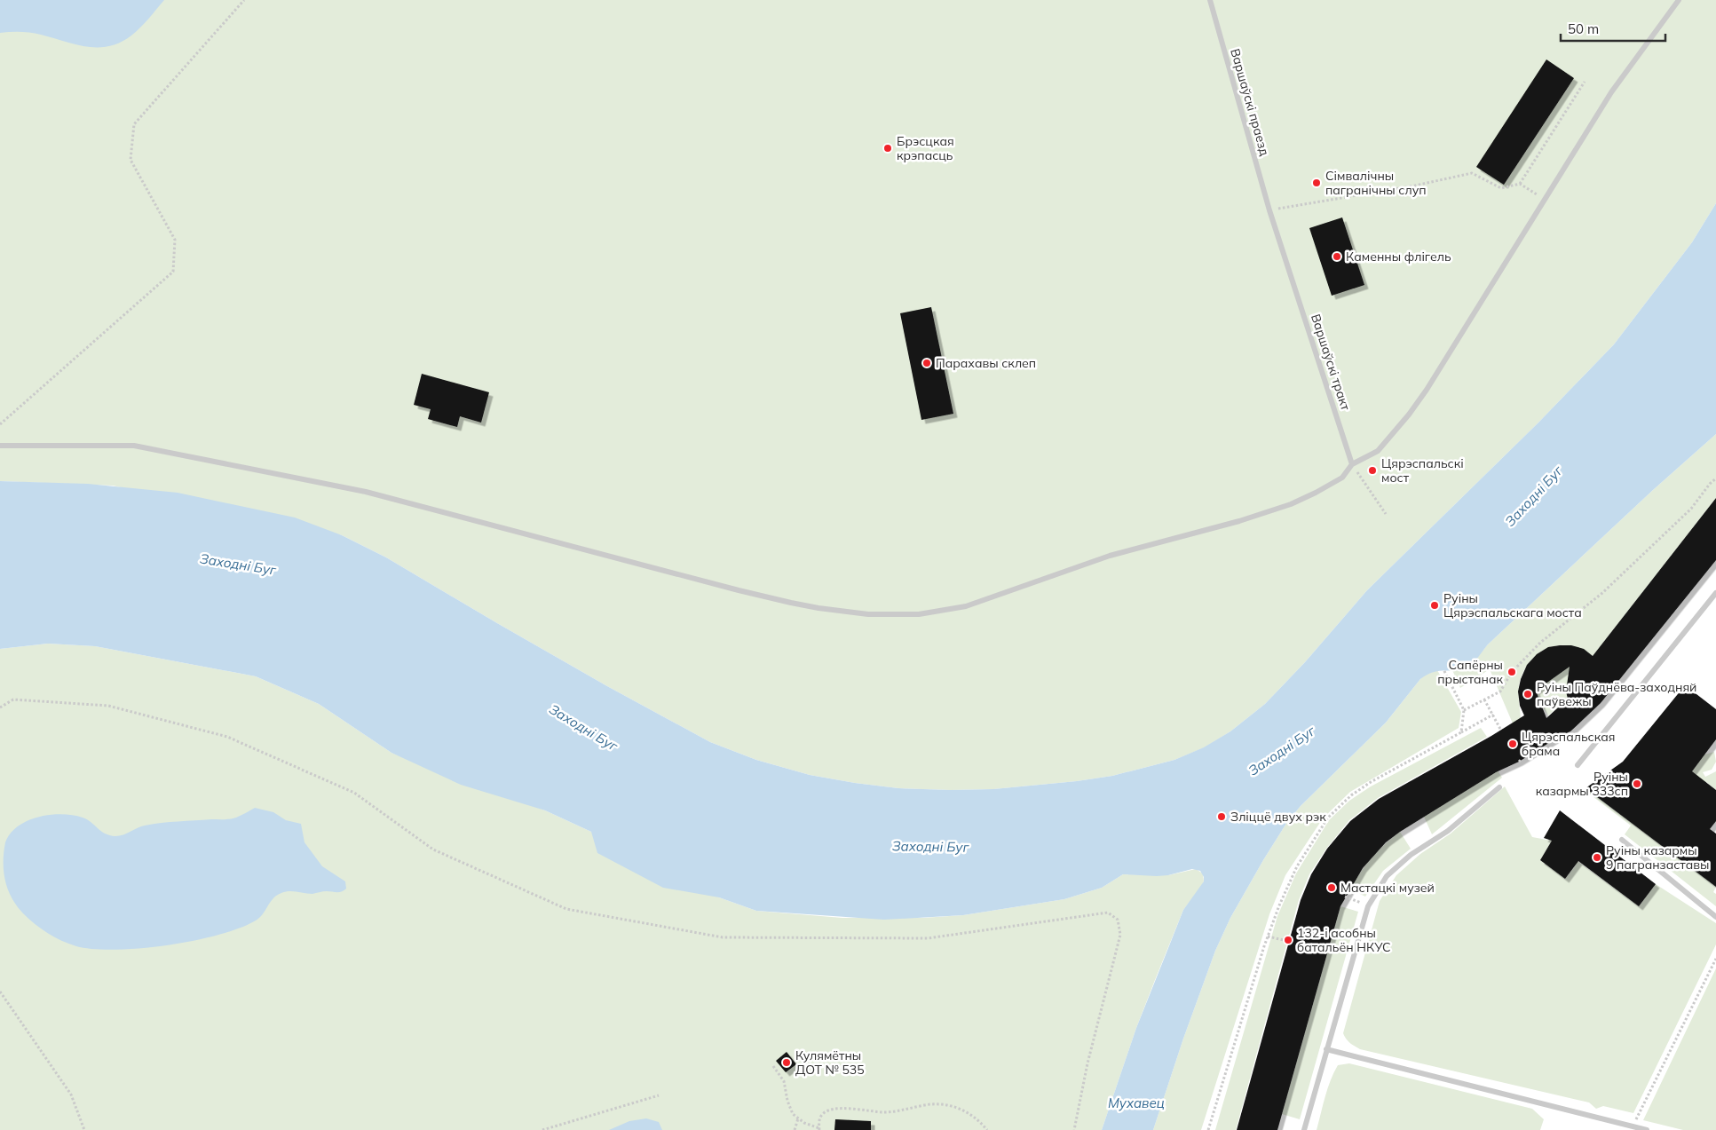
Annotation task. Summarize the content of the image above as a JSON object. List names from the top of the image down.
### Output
{
  "streets": {
    "lane": ["Варшаўскі праезд", "Варшаўскі тракт"]
  },
  "crossings": [
    ["Варшаўскі праезд", "Варшаўскі тракт"]
  ],
  "water": ["Заходні Буг", "Мухавец"],
  "places": [
    "Брэсцкая крэпасць",
    "Сімвалічны пагранічны слуп",
    "Каменны флігель",
    "Парахавы склеп",
    "Цярэспальскі мост",
    "Руіны Цярэспальскага моста",
    "Сапёрны прыстанак",
    "Руіны Паўднёва-заходняй паўвежы",
    "Цярэспальская брама",
    "Руіны казармы 333сп",
    "Зліццё двух рэк",
    "Руіны казармы 9 пагранзаставы",
    "Мастацкі музей",
    "132-і асобны батальён НКУС",
    "Кулямётны ДОТ № 535"
  ],
  "scale_bar": "50 m"
}
